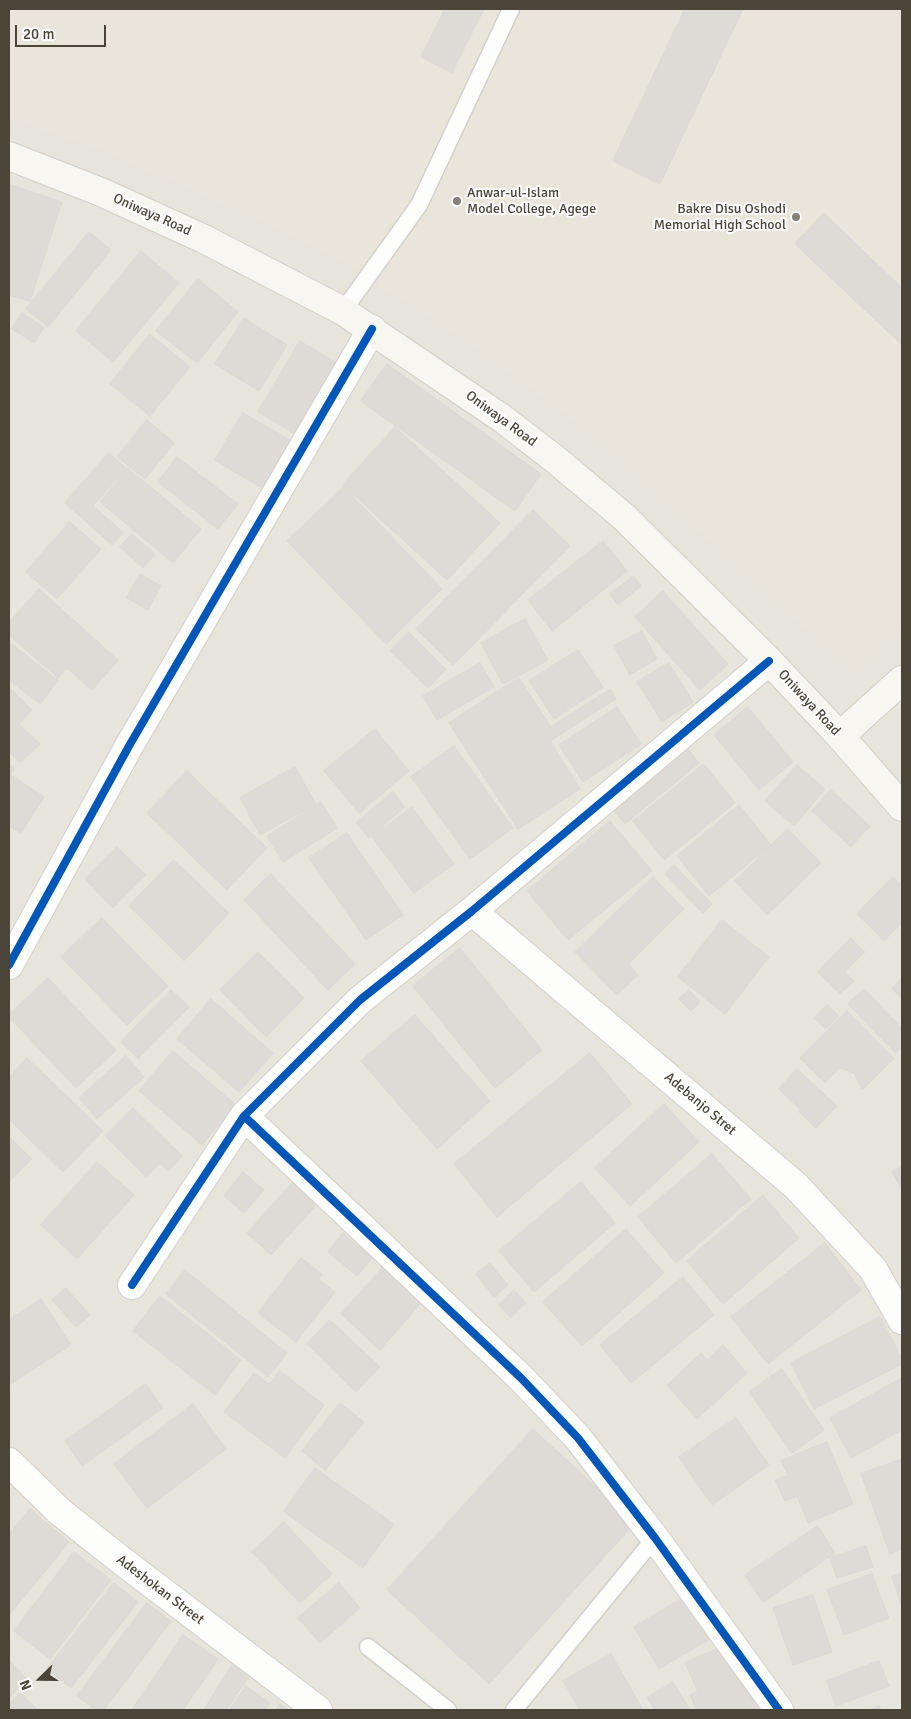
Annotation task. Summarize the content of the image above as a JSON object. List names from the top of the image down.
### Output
{
  "streets": {
    "main road": ["Oniwaya Road"],
    "street": ["Adebanjo Stret", "Adeshokan Street"]
  },
  "places": ["Anwar-ul-Islam Model College, Agege", "Bakre Disu Oshodi Memorial High School"],
  "scale_bar": "20 m",
  "north": "left"
}
